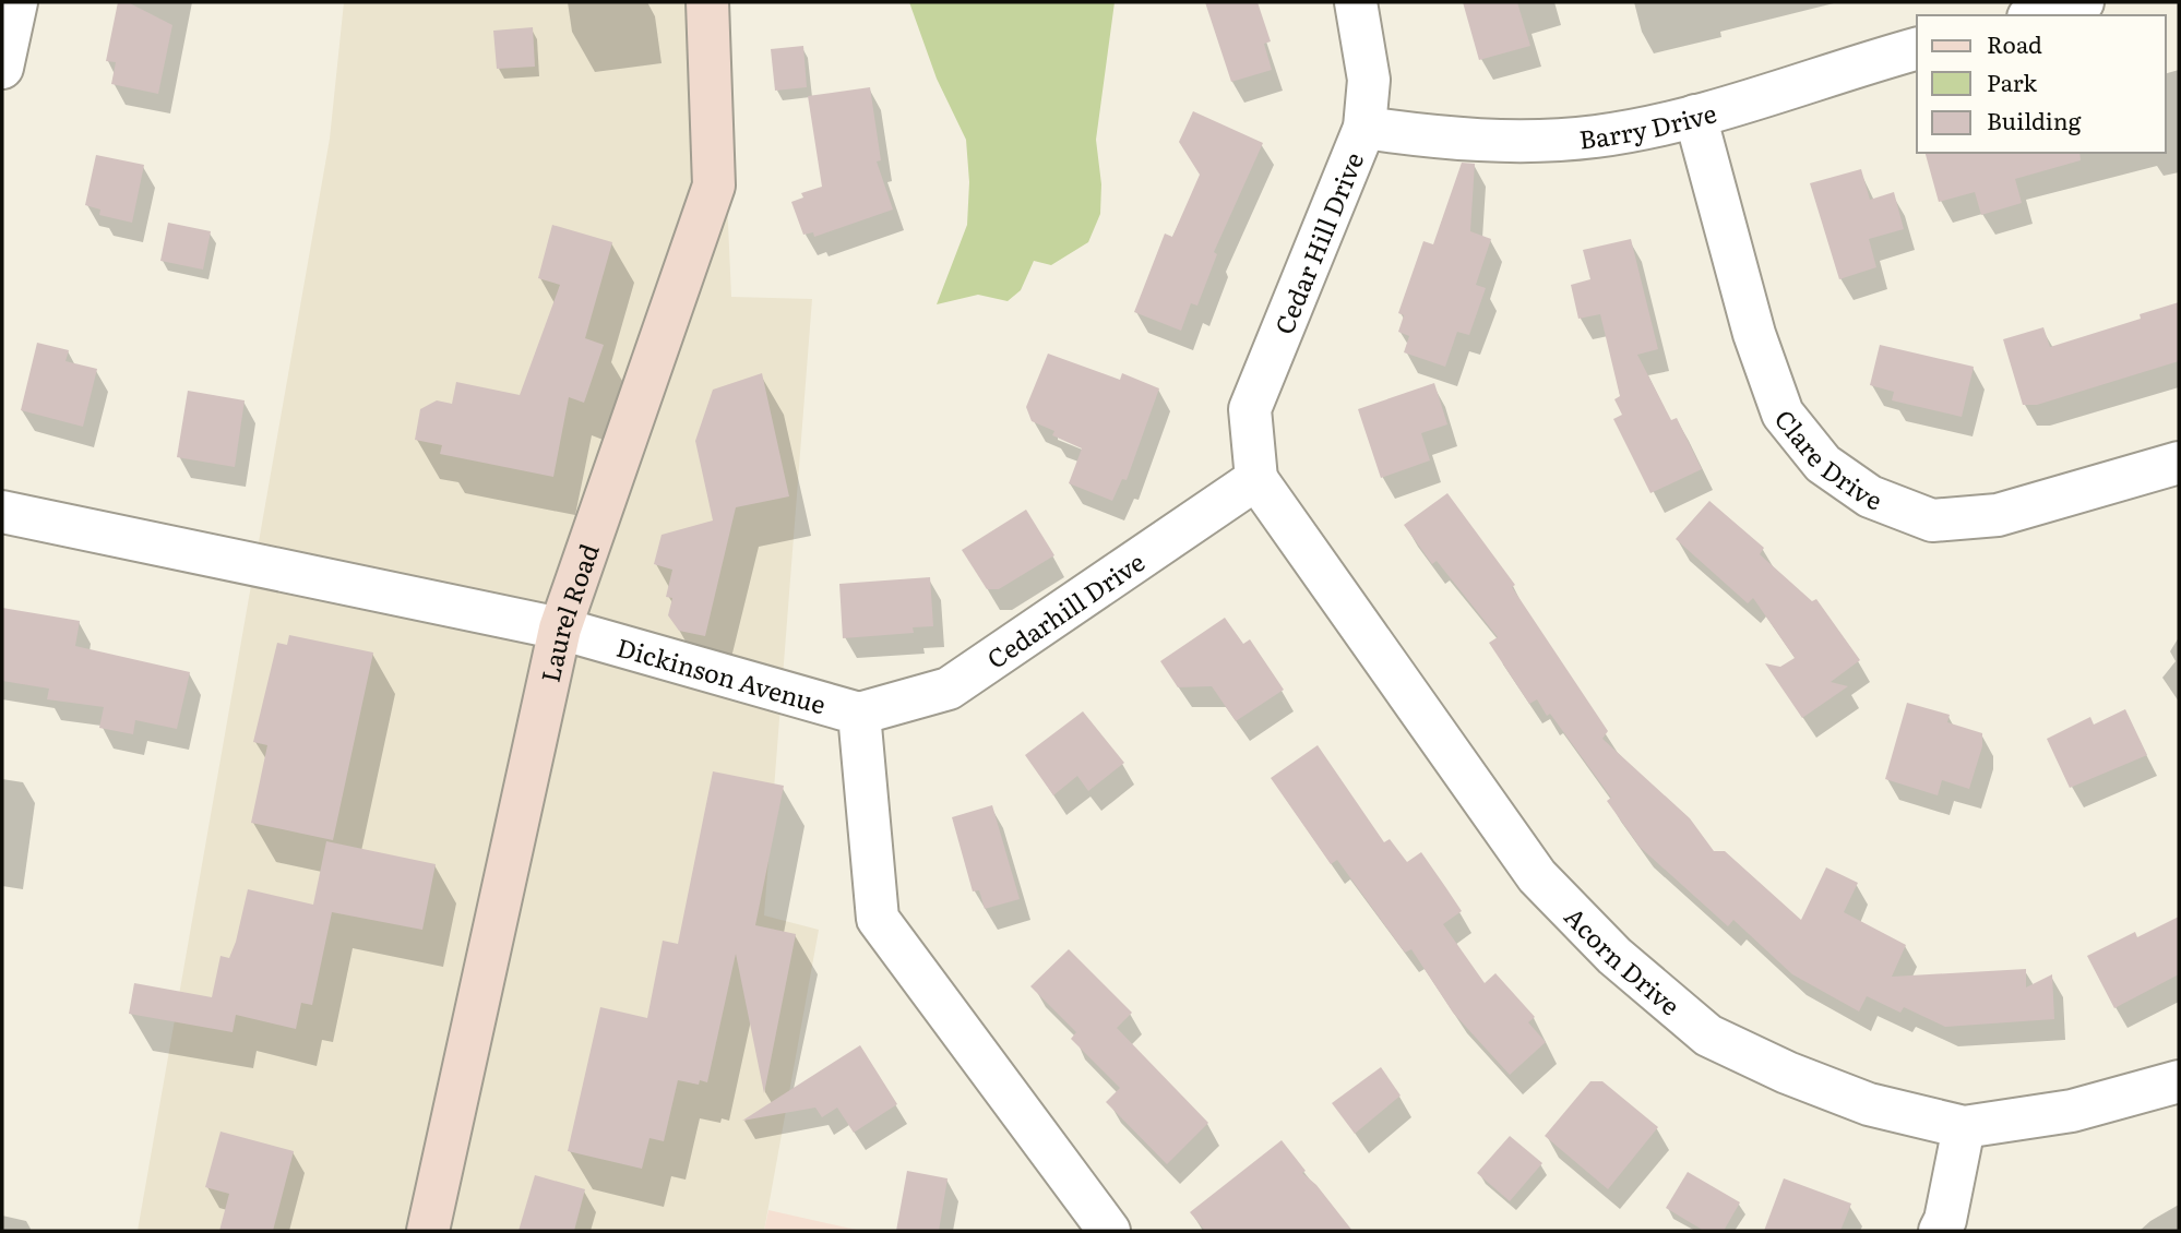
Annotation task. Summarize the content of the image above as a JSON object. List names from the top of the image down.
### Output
{
  "streets": {
    "main road": ["Laurel Road"],
    "street": [
      "Barry Drive",
      "Cedar Hill Drive",
      "Clare Drive",
      "Cedarhill Drive",
      "Dickinson Avenue",
      "Acorn Drive"
    ]
  },
  "crossings": [
    ["Barry Drive", "Cedar Hill Drive"],
    ["Barry Drive", "Clare Drive"],
    ["Cedar Hill Drive", "Cedarhill Drive"],
    ["Cedar Hill Drive", "Acorn Drive"],
    ["Cedarhill Drive", "Dickinson Avenue"],
    ["Cedarhill Drive", "Acorn Drive"],
    ["Laurel Road", "Dickinson Avenue"]
  ],
  "legend": ["Road", "Park", "Building"]
}
